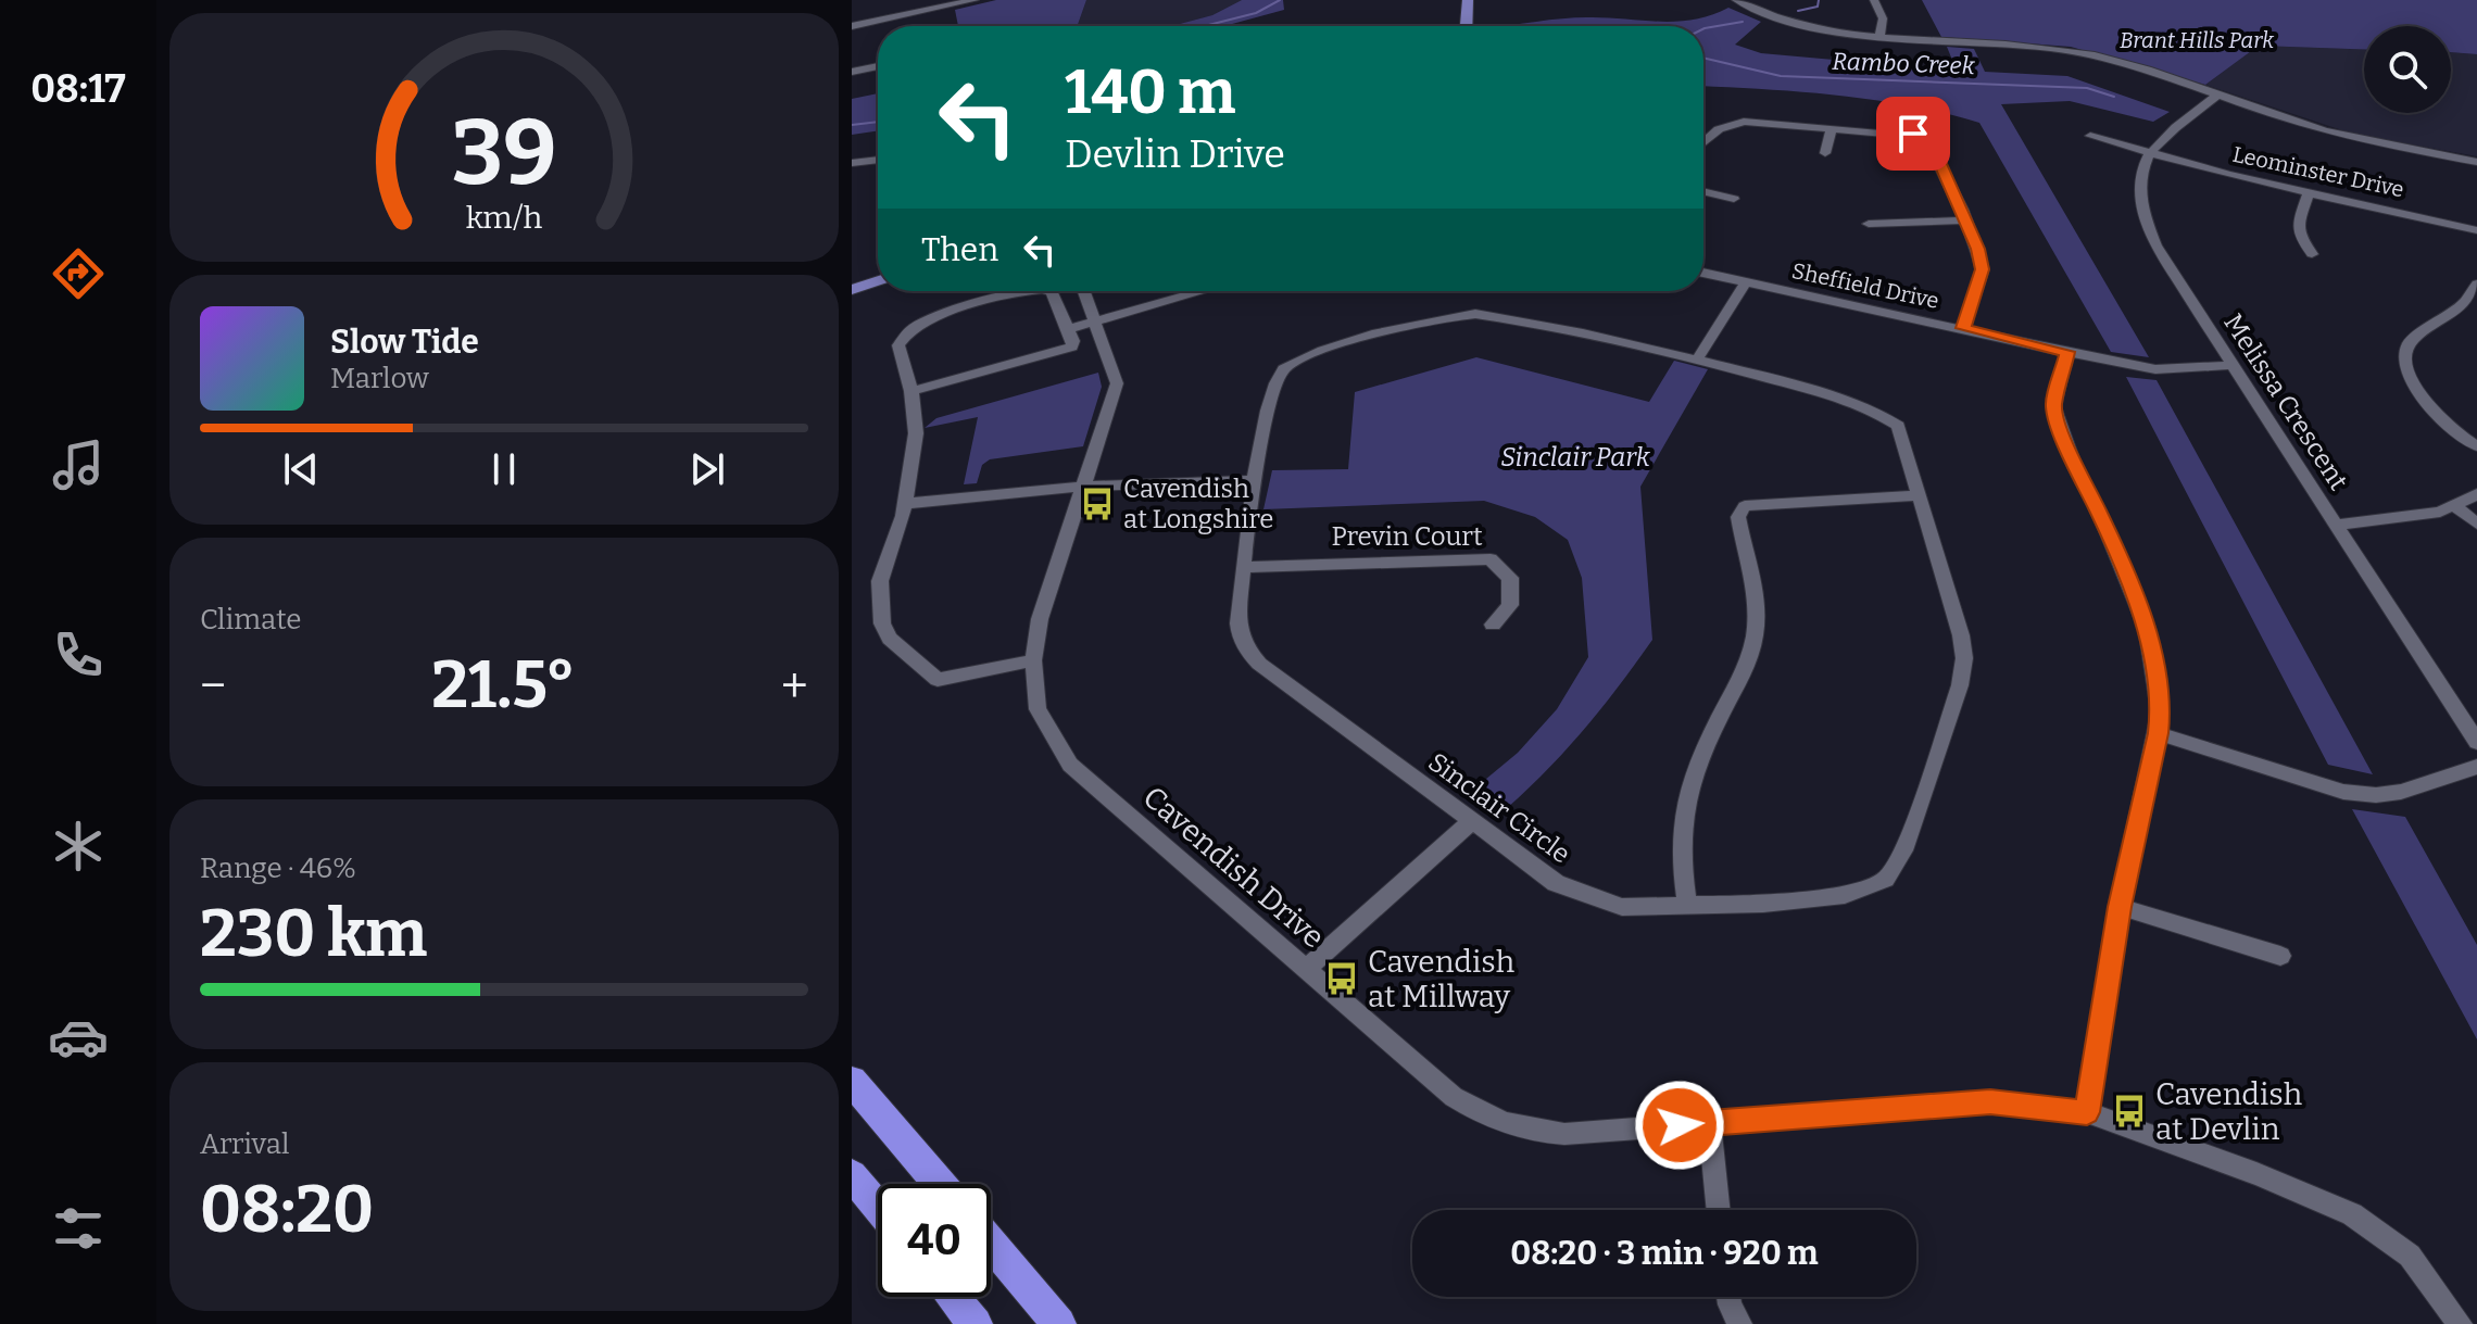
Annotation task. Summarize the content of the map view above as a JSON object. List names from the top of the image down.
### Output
{
  "streets": {
    "street": [
      "Leominster Drive",
      "Sheffield Drive",
      "Melissa Crescent",
      "Previn Court",
      "Sinclair Circle",
      "Cavendish Drive"
    ]
  },
  "crossings": [
    ["Leominster Drive", "Melissa Crescent"],
    ["Sheffield Drive", "Melissa Crescent"],
    ["Previn Court", "Sinclair Circle"]
  ],
  "water": ["Rambo Creek"],
  "parks": ["Brant Hills Park", "Sinclair Park"],
  "places": {
    "bus stop": ["Cavendish at Longshire", "Cavendish at Millway", "Cavendish at Devlin"]
  },
  "page": {
    "tabs": "08:17",
    "turn": ["140 m", "Devlin Drive"],
    "then": "Then",
    "song": ["Slow Tide", "Marlow"],
    "tile": [
      "Climate",
      ["Range · 46%", "230 km"],
      ["Arrival", "08:20"]
    ],
    "heat": ["−", "21.5°", "+"],
    "limit": "40",
    "trip": "08:20 · 3 min · 920 m",
    "gauge": ["39", "km/h"]
  }
}
